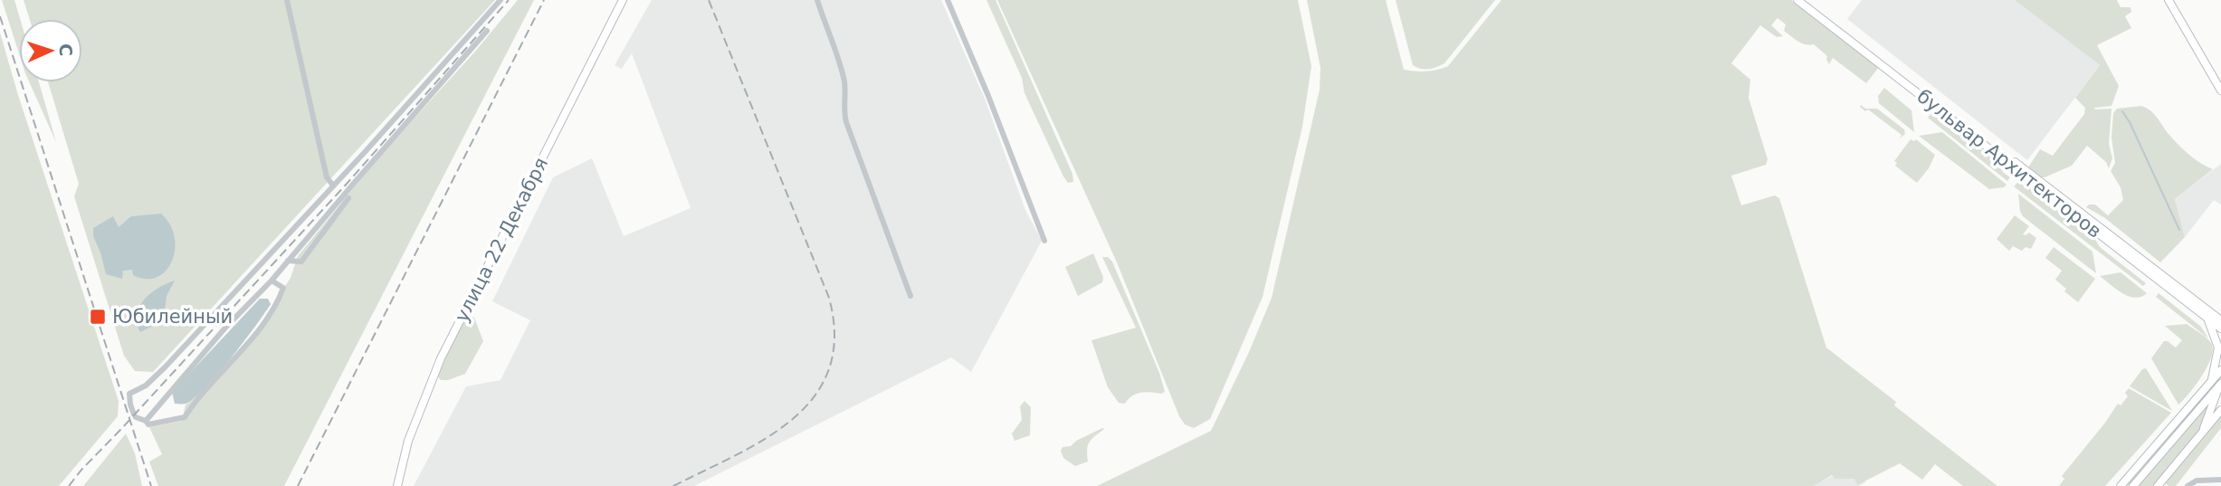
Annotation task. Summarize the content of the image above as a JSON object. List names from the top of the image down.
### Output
{
  "streets": {
    "main road": ["бульвар Архитекторов", "улица 22 Декабря"]
  },
  "places": {
    "transit": ["Юбилейный"]
  },
  "north": "right"
}
